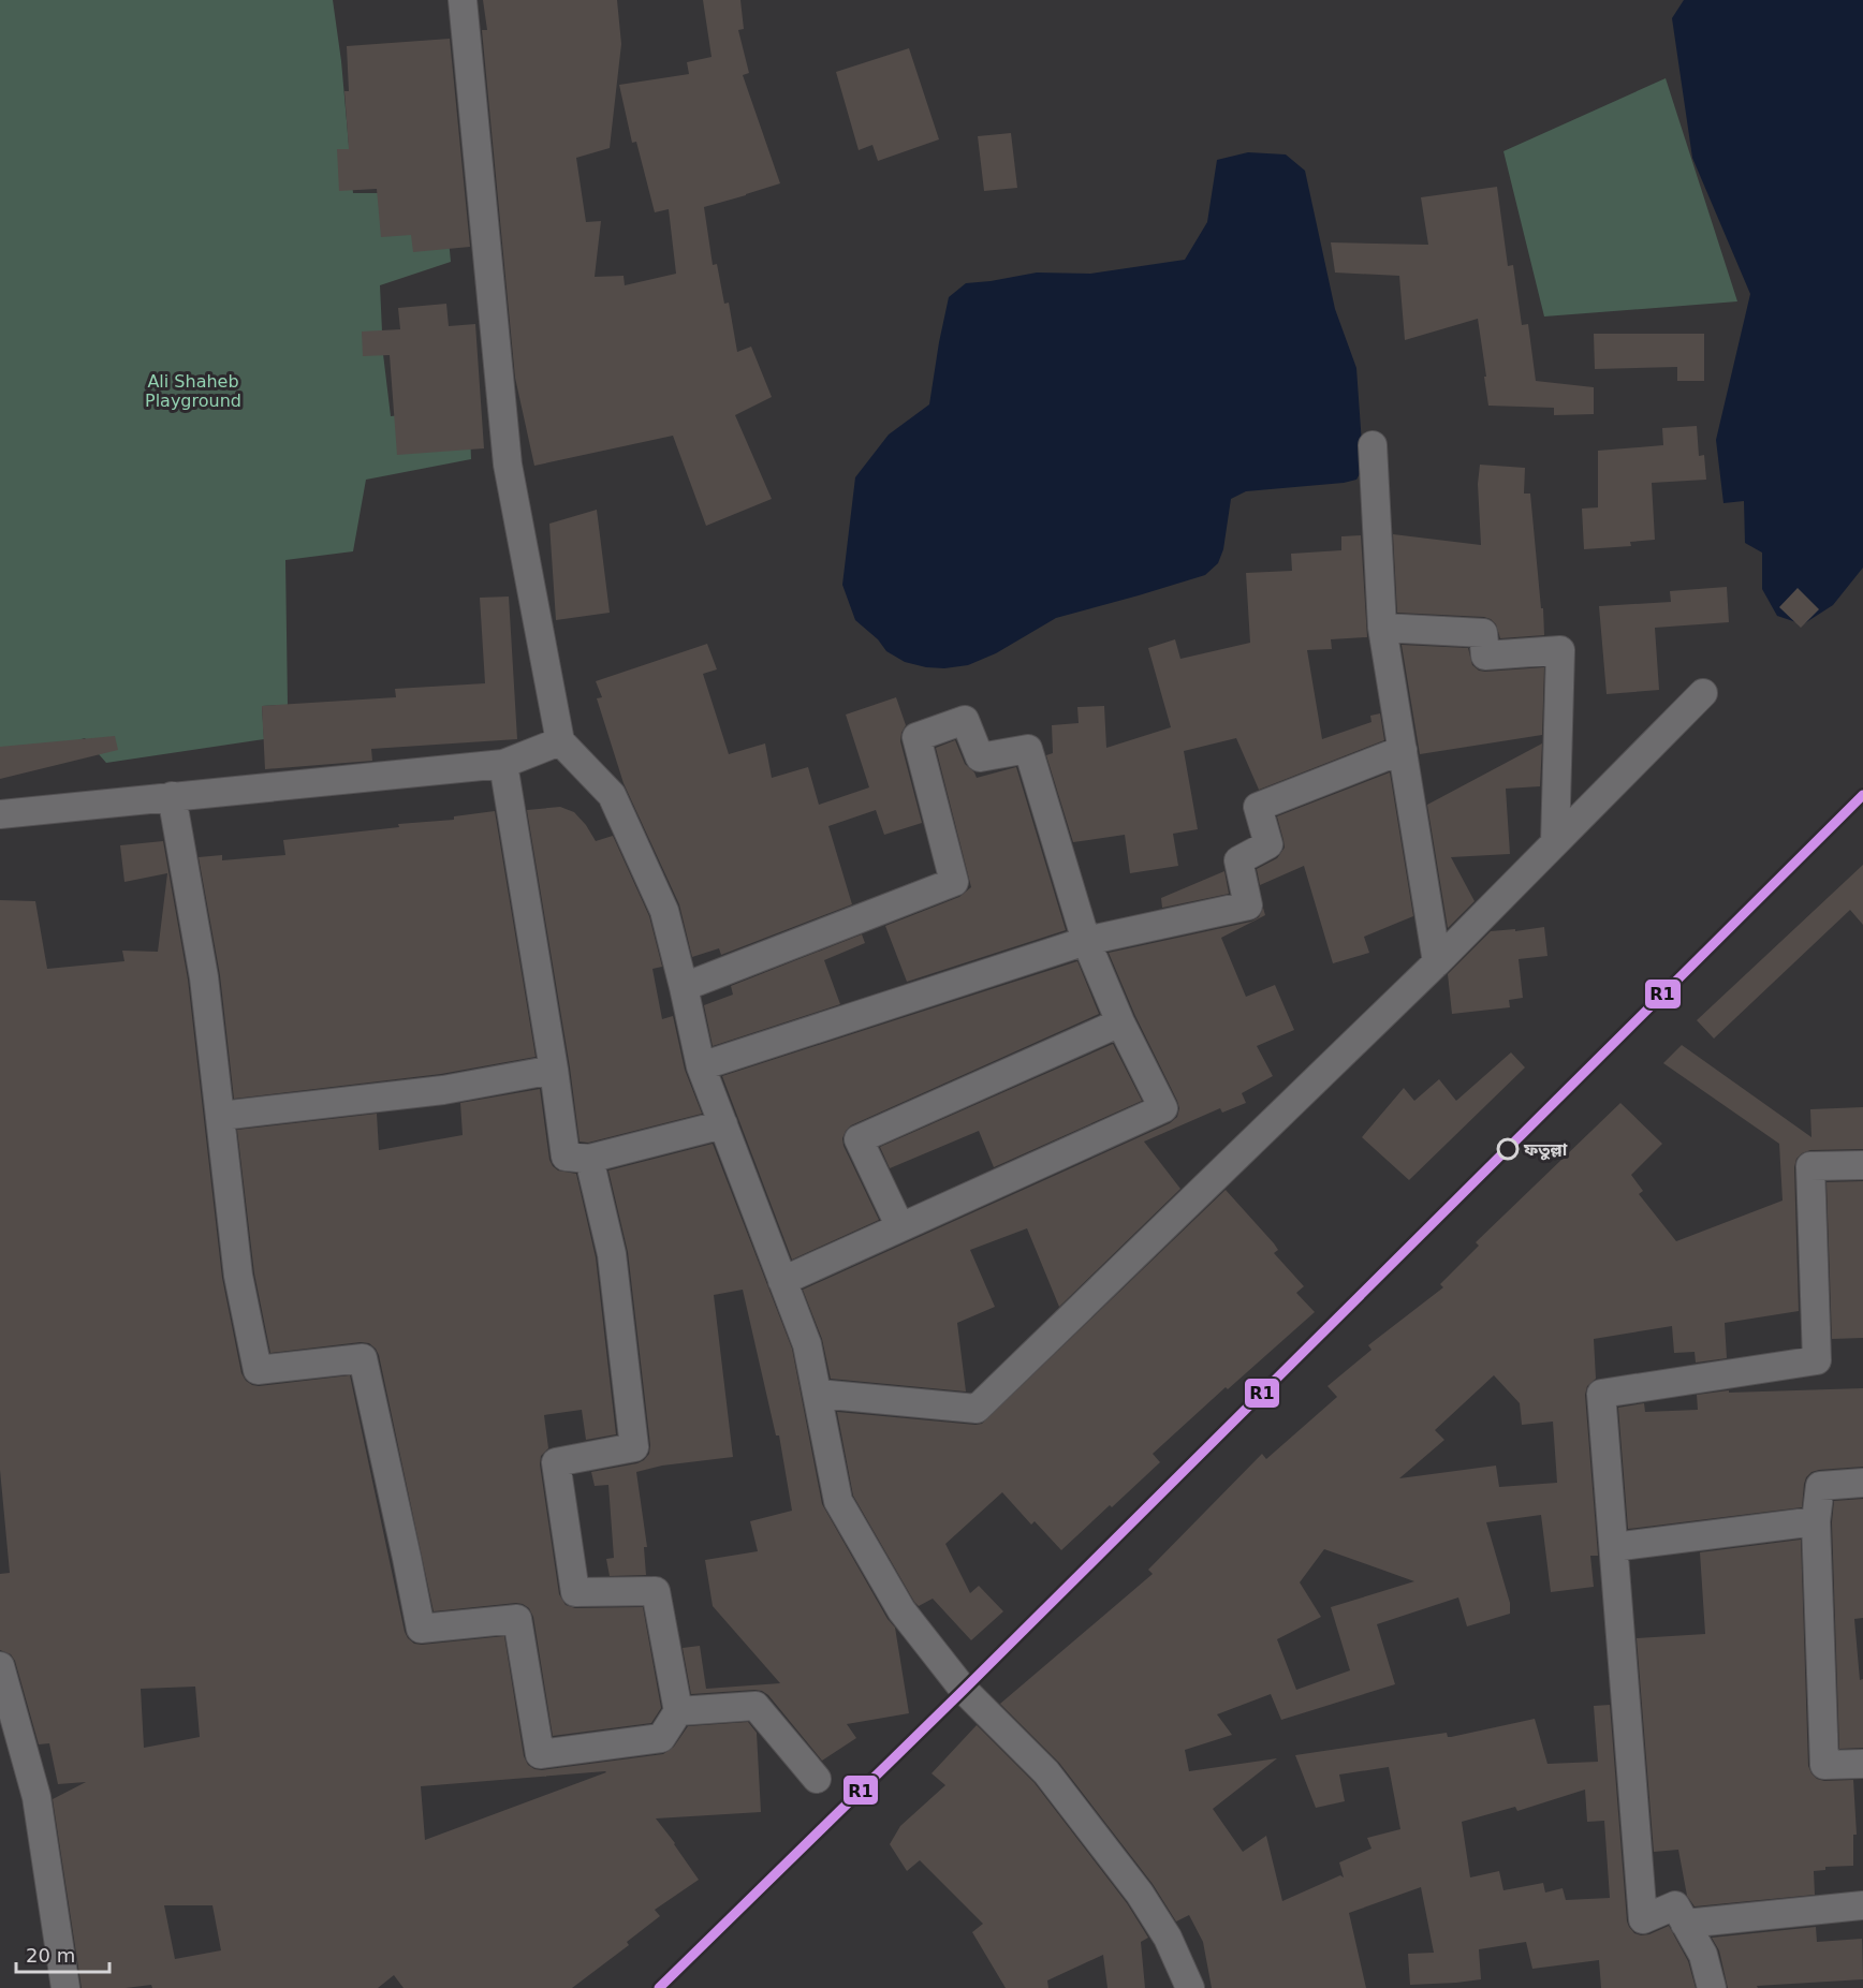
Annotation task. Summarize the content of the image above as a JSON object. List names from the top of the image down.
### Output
{
  "parks": ["Ali Shaheb Playground"],
  "places": ["ফতুল্লা"],
  "lines": ["transit line R1"],
  "scale_bar": "20 m"
}
